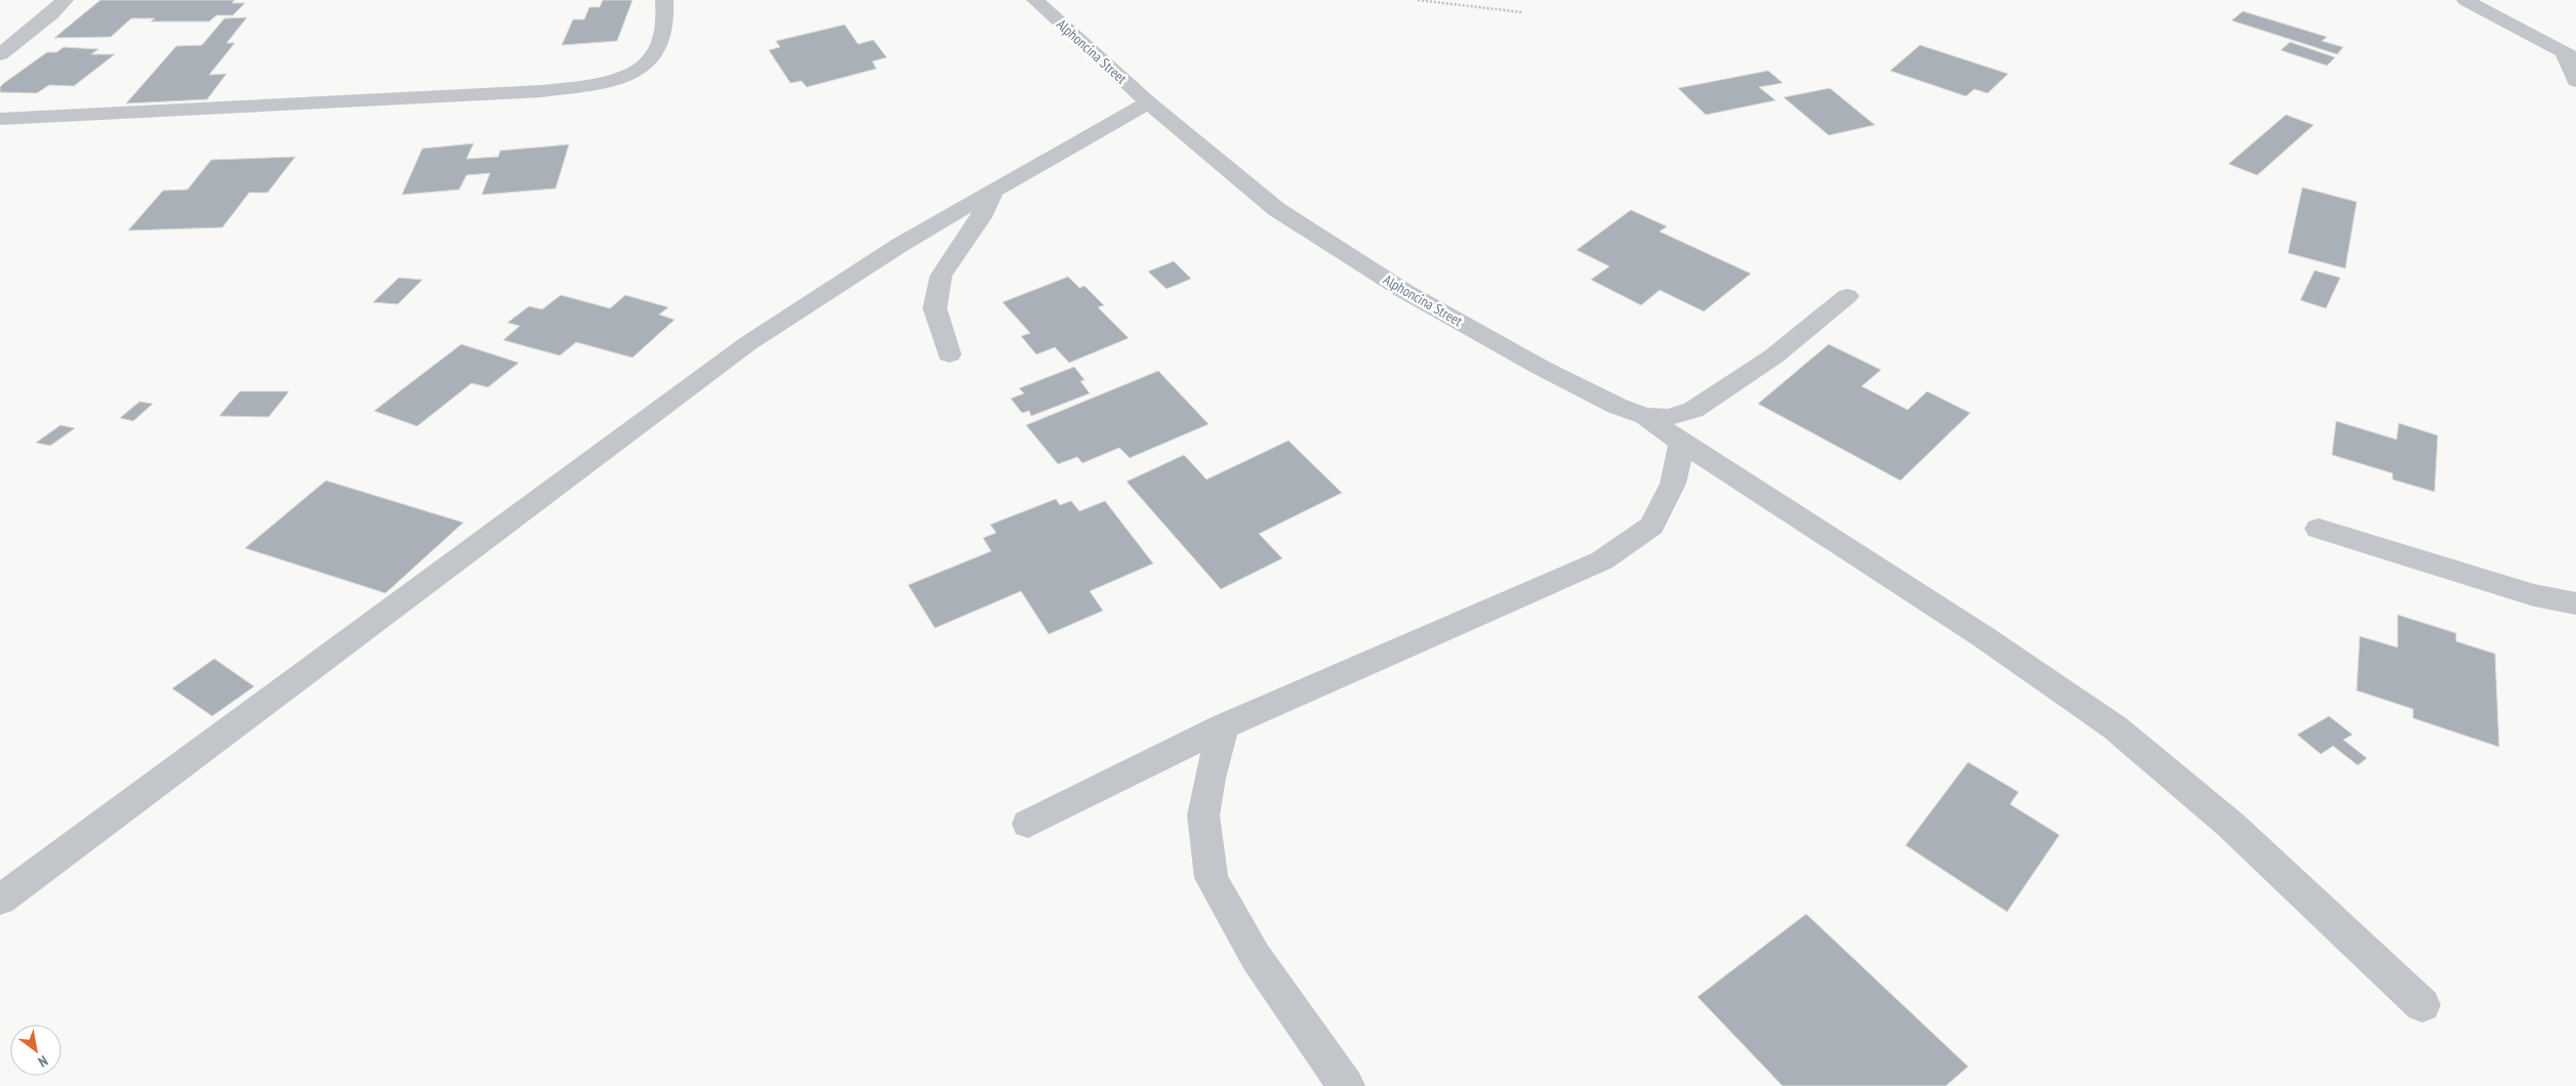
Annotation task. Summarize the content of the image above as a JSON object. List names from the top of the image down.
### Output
{
  "streets": {
    "street": ["Alphoncina Street"]
  },
  "north": "bottom right"
}
